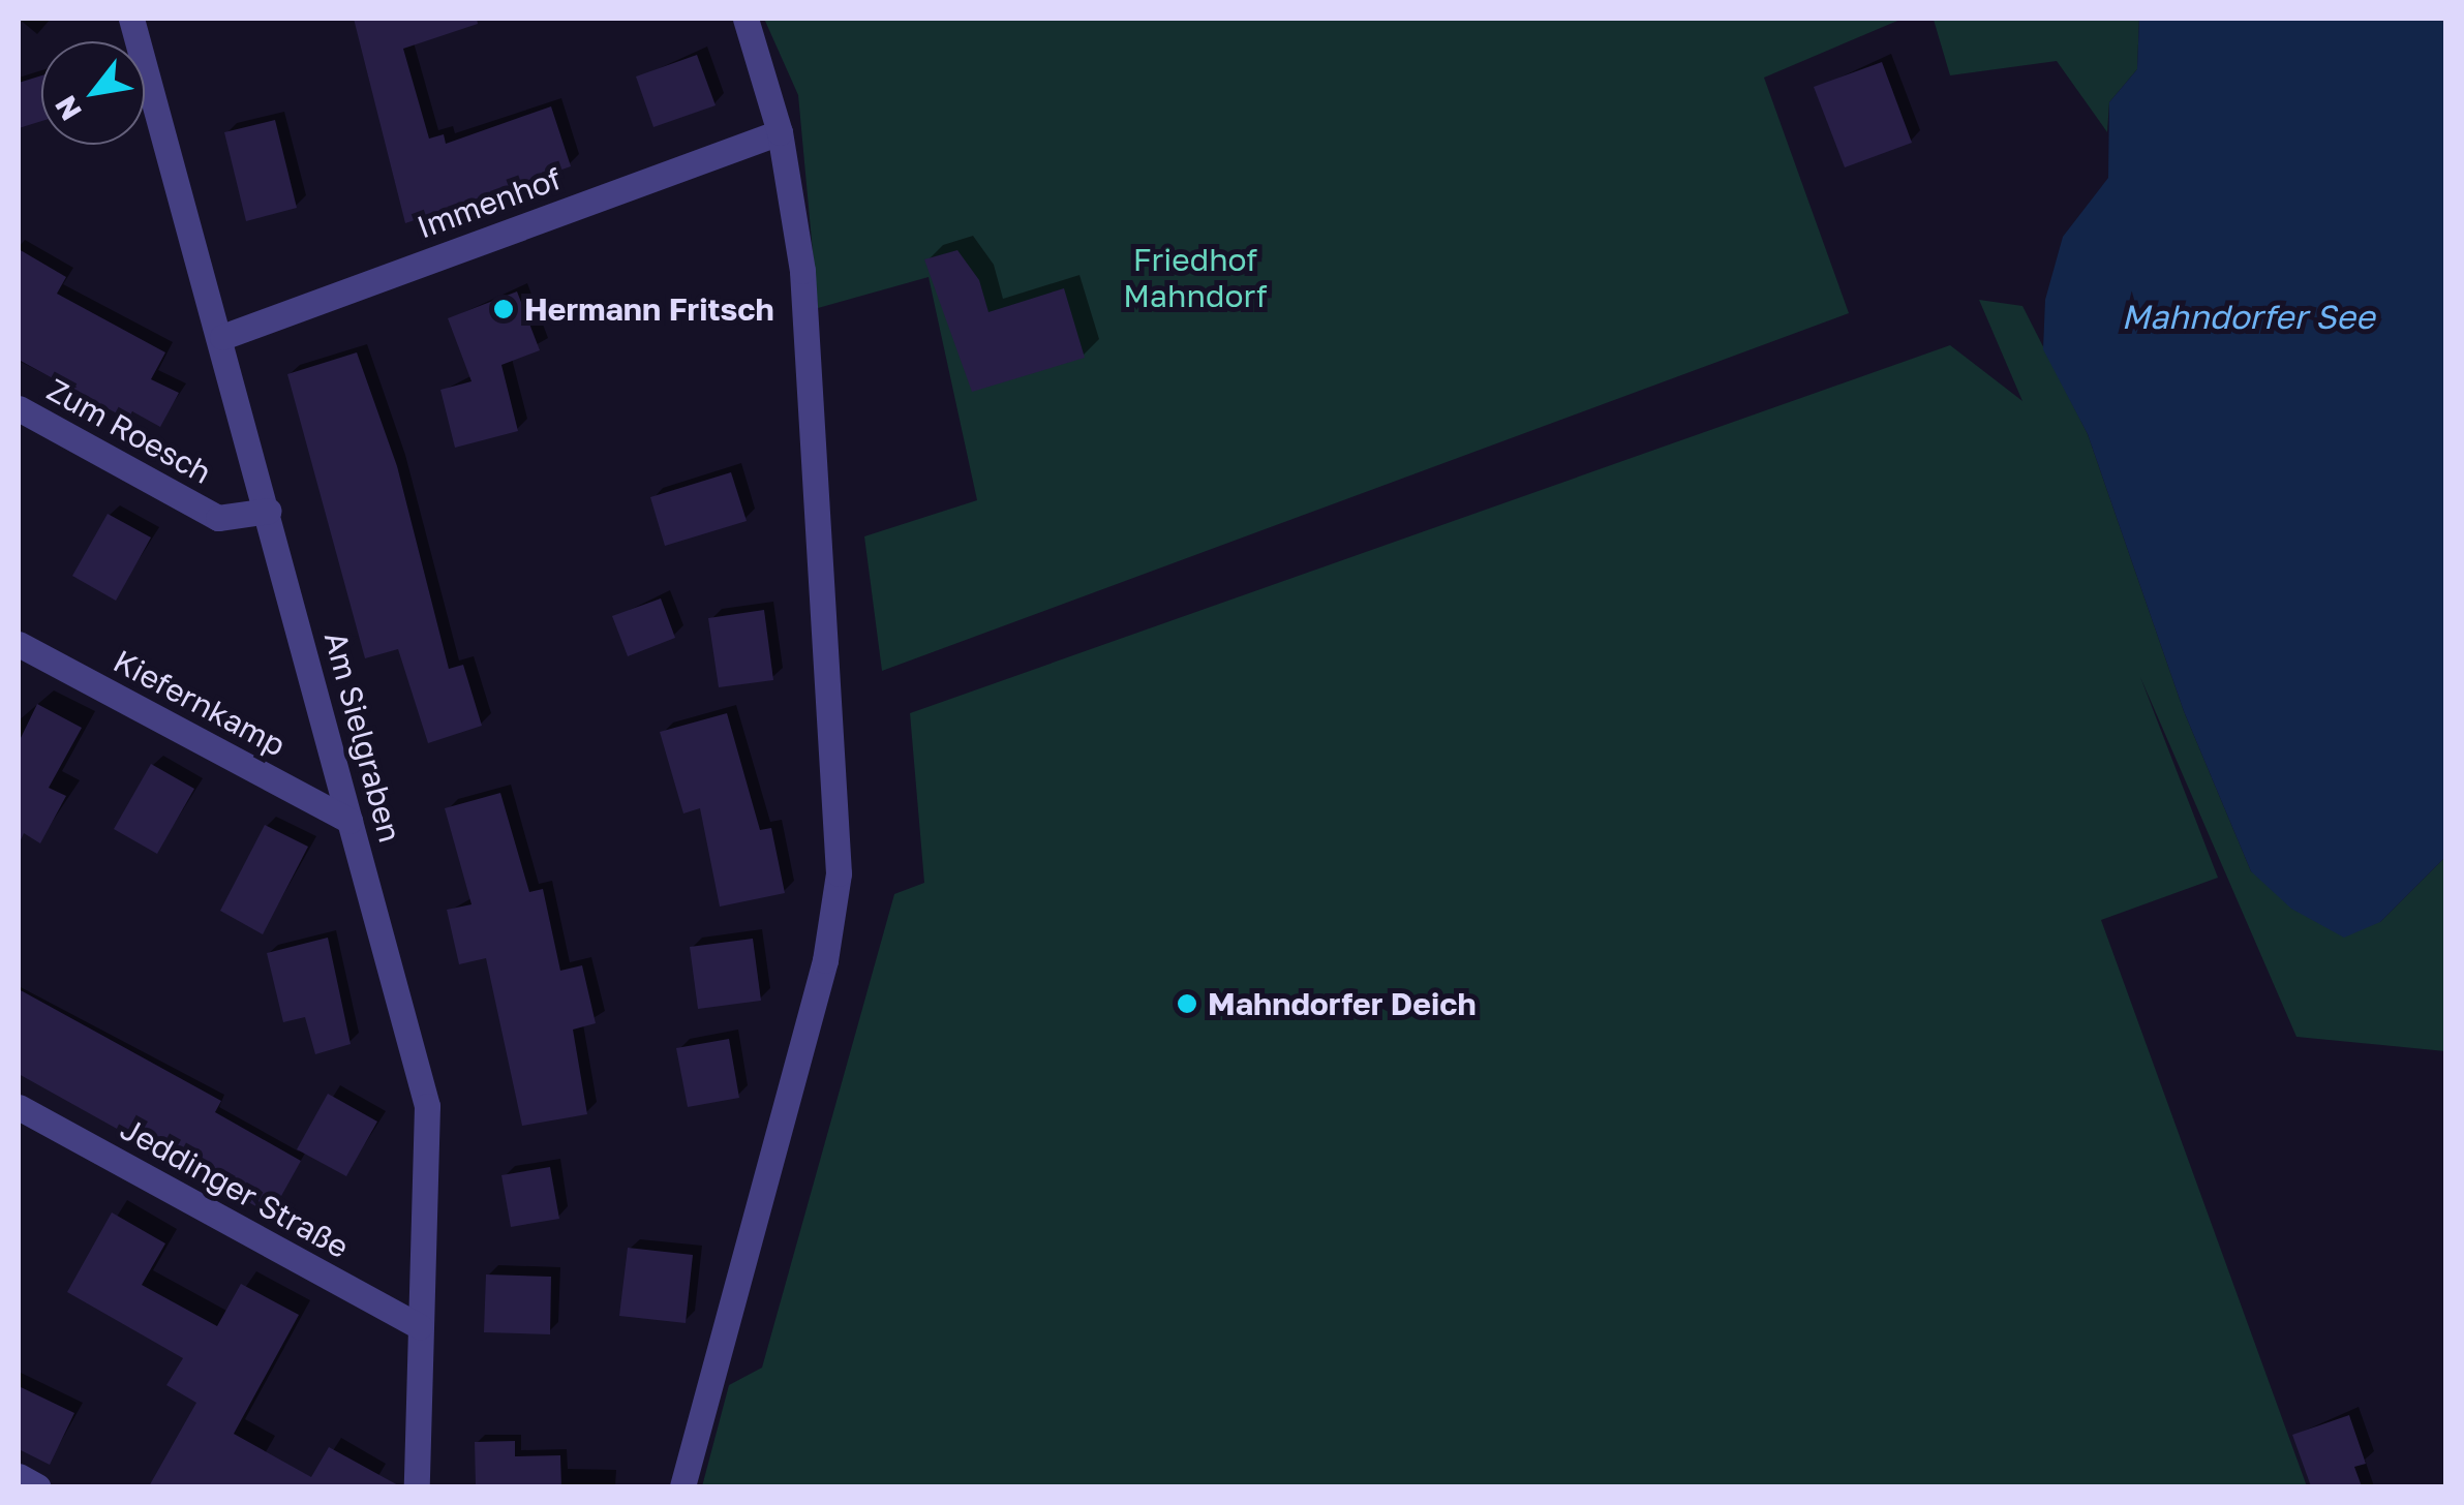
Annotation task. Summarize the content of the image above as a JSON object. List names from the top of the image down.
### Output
{
  "streets": {
    "street": [
      "Immenhof",
      "Zum Roesch",
      "Kiefernkamp",
      "Am Sielgraben",
      "Jeddinger Straße"
    ]
  },
  "crossings": [
    ["Immenhof", "Am Sielgraben"],
    ["Zum Roesch", "Am Sielgraben"],
    ["Kiefernkamp", "Am Sielgraben"],
    ["Am Sielgraben", "Jeddinger Straße"]
  ],
  "water": ["Mahndorfer See"],
  "parks": ["Friedhof Mahndorf"],
  "places": ["Hermann Fritsch", "Mahndorfer Deich"],
  "north": "bottom left"
}
